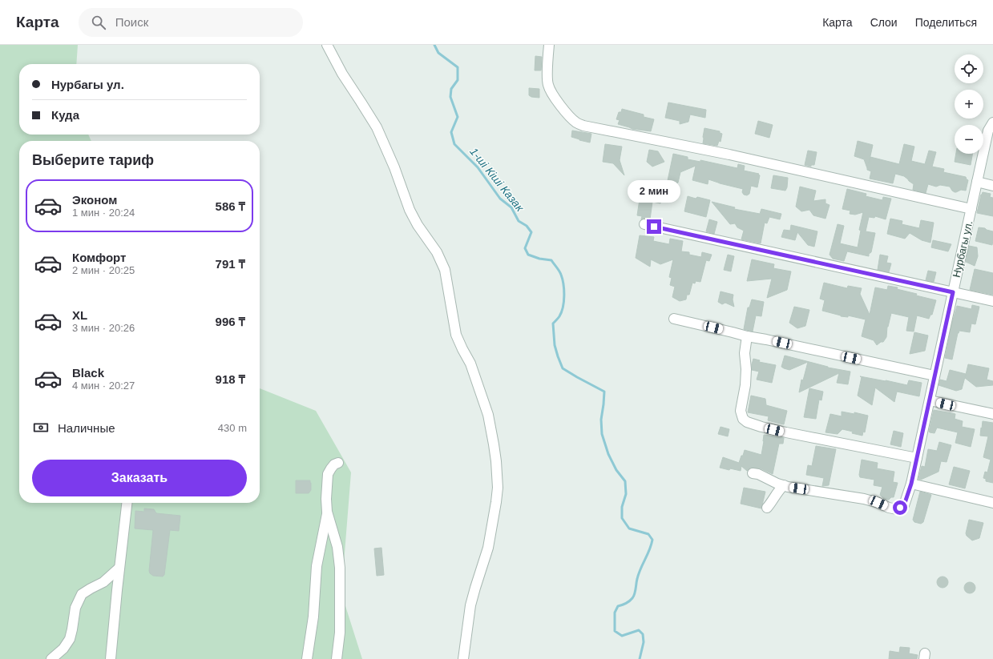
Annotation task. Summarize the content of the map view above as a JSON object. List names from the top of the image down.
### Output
{
  "streets": {
    "street": ["Нурбагы ул."]
  },
  "water": ["1-ші Кіші Казак"],
  "page": {
    "header": "Карта",
    "search": "Поиск",
    "nav": ["Карта", "Слои", "Поделиться"],
    "map_buttons": ["+", "−"],
    "banner": ["Нурбагы ул.", "Куда"],
    "heading": "Выберите тариф",
    "list": [
      {
        "name": "Эконом",
        "note": "1 мин · 20:24",
        "value": "586 ₸"
      },
      {
        "name": "Комфорт",
        "note": "2 мин · 20:25",
        "value": "791 ₸"
      },
      {
        "name": "XL",
        "note": "3 мин · 20:26",
        "value": "996 ₸"
      },
      {
        "name": "Black",
        "note": "4 мин · 20:27",
        "value": "918 ₸"
      }
    ],
    "bubble": "2 мин",
    "pay": ["Наличные", "430 m"],
    "buttons": "Заказать"
  }
}
